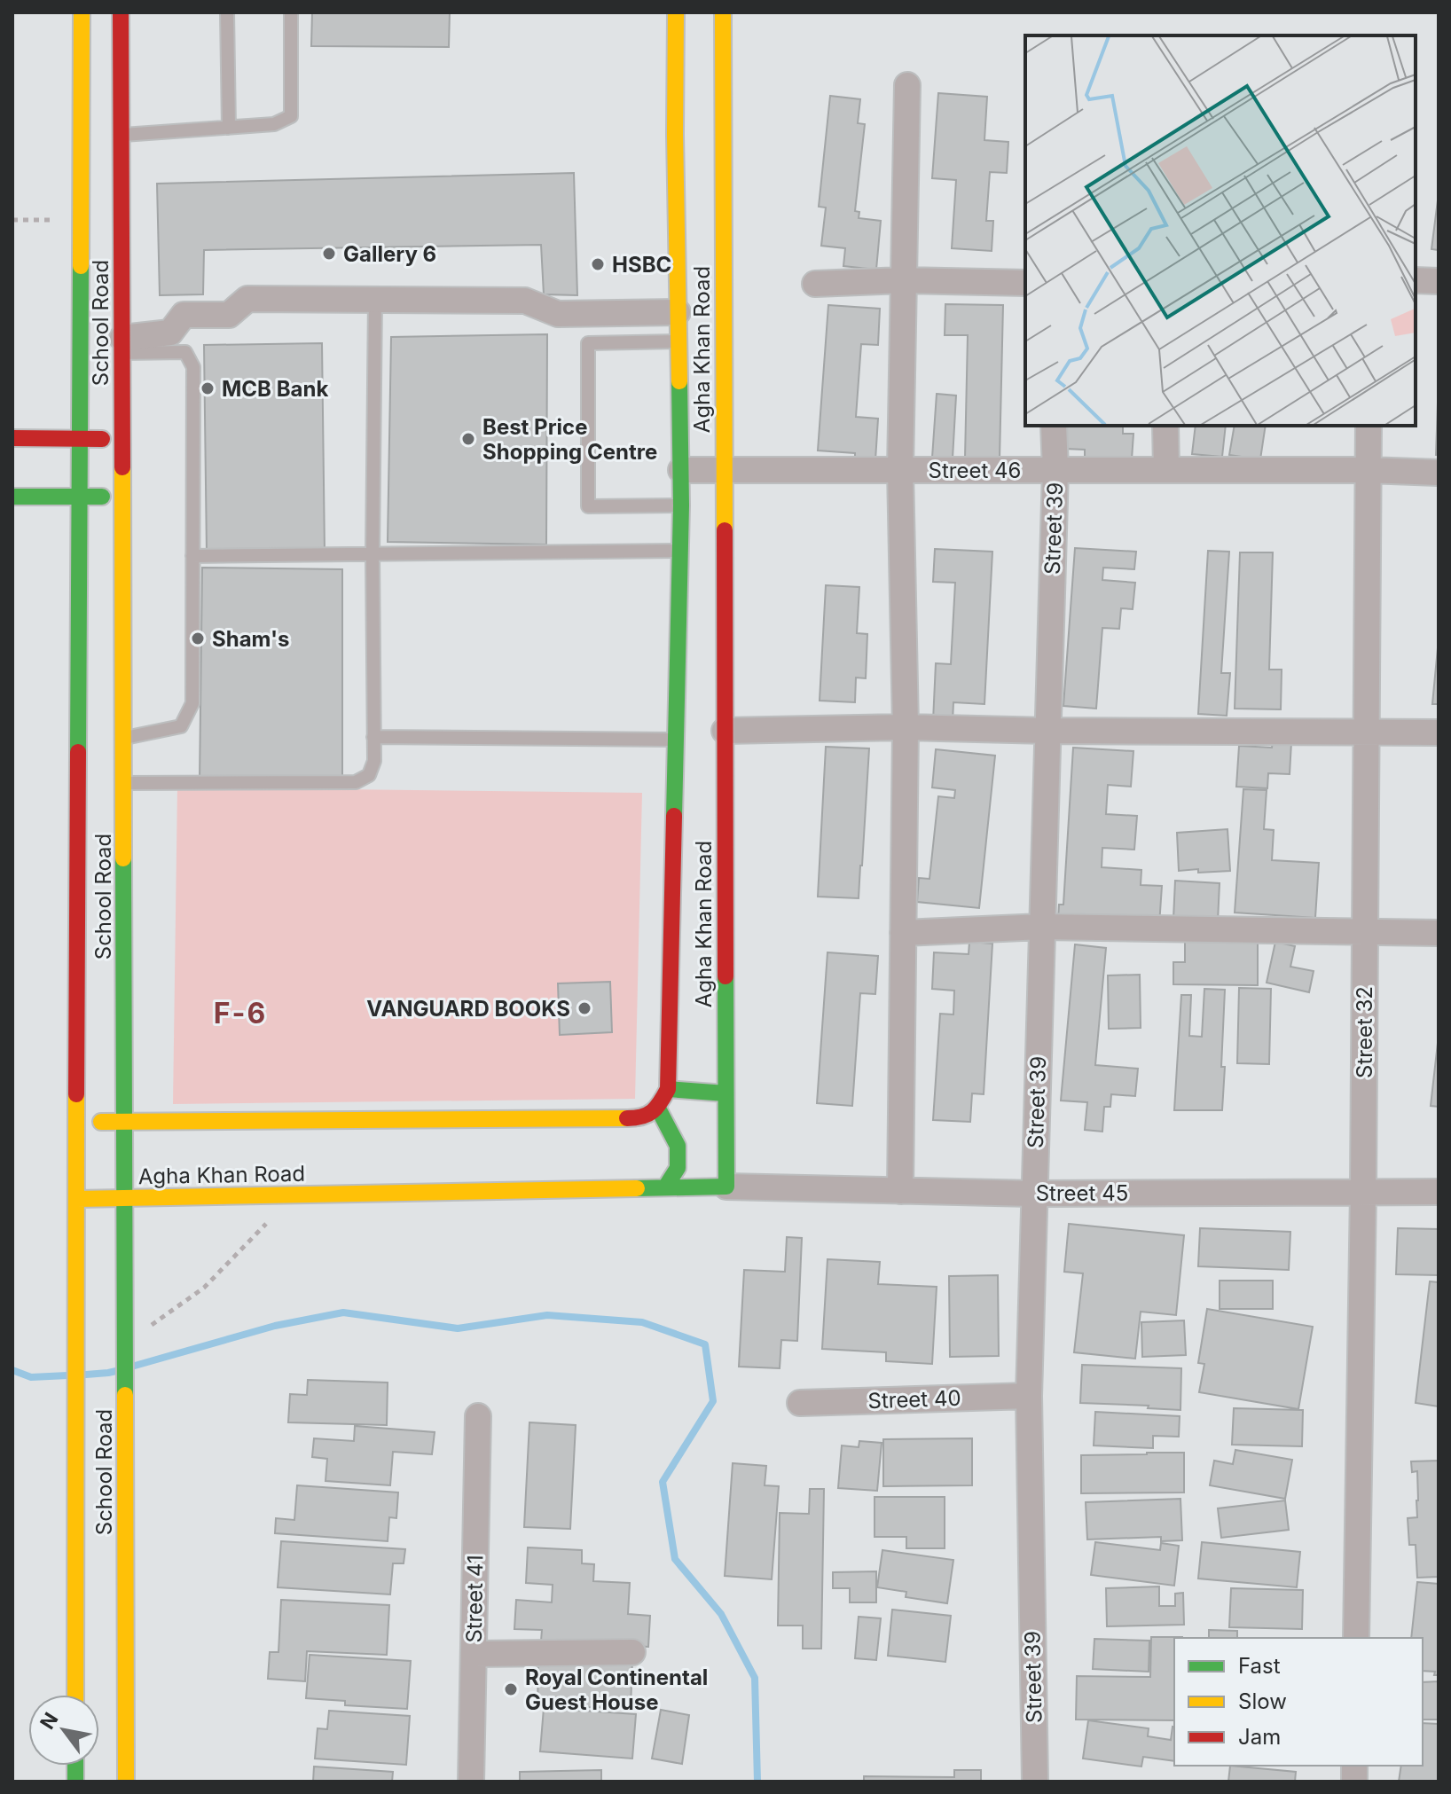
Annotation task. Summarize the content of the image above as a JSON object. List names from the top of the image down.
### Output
{
  "streets": {
    "street": [
      "School Road",
      "Agha Khan Road",
      "Street 46",
      "Street 39",
      "Street 32",
      "Street 45",
      "Street 40",
      "Street 41"
    ]
  },
  "crossings": [
    ["School Road", "Agha Khan Road"],
    ["Agha Khan Road", "Street 46"],
    ["Agha Khan Road", "Street 45"],
    ["Street 46", "Street 39"],
    ["Street 46", "Street 32"],
    ["Street 39", "Street 45"],
    ["Street 39", "Street 40"],
    ["Street 32", "Street 45"]
  ],
  "districts": ["F-6"],
  "places": [
    "Gallery 6",
    "HSBC",
    "MCB Bank",
    "Best Price Shopping Centre",
    "Sham's",
    "VANGUARD BOOKS",
    "Royal Continental Guest House"
  ],
  "legend": ["Fast", "Slow", "Jam"],
  "north": "top left"
}
